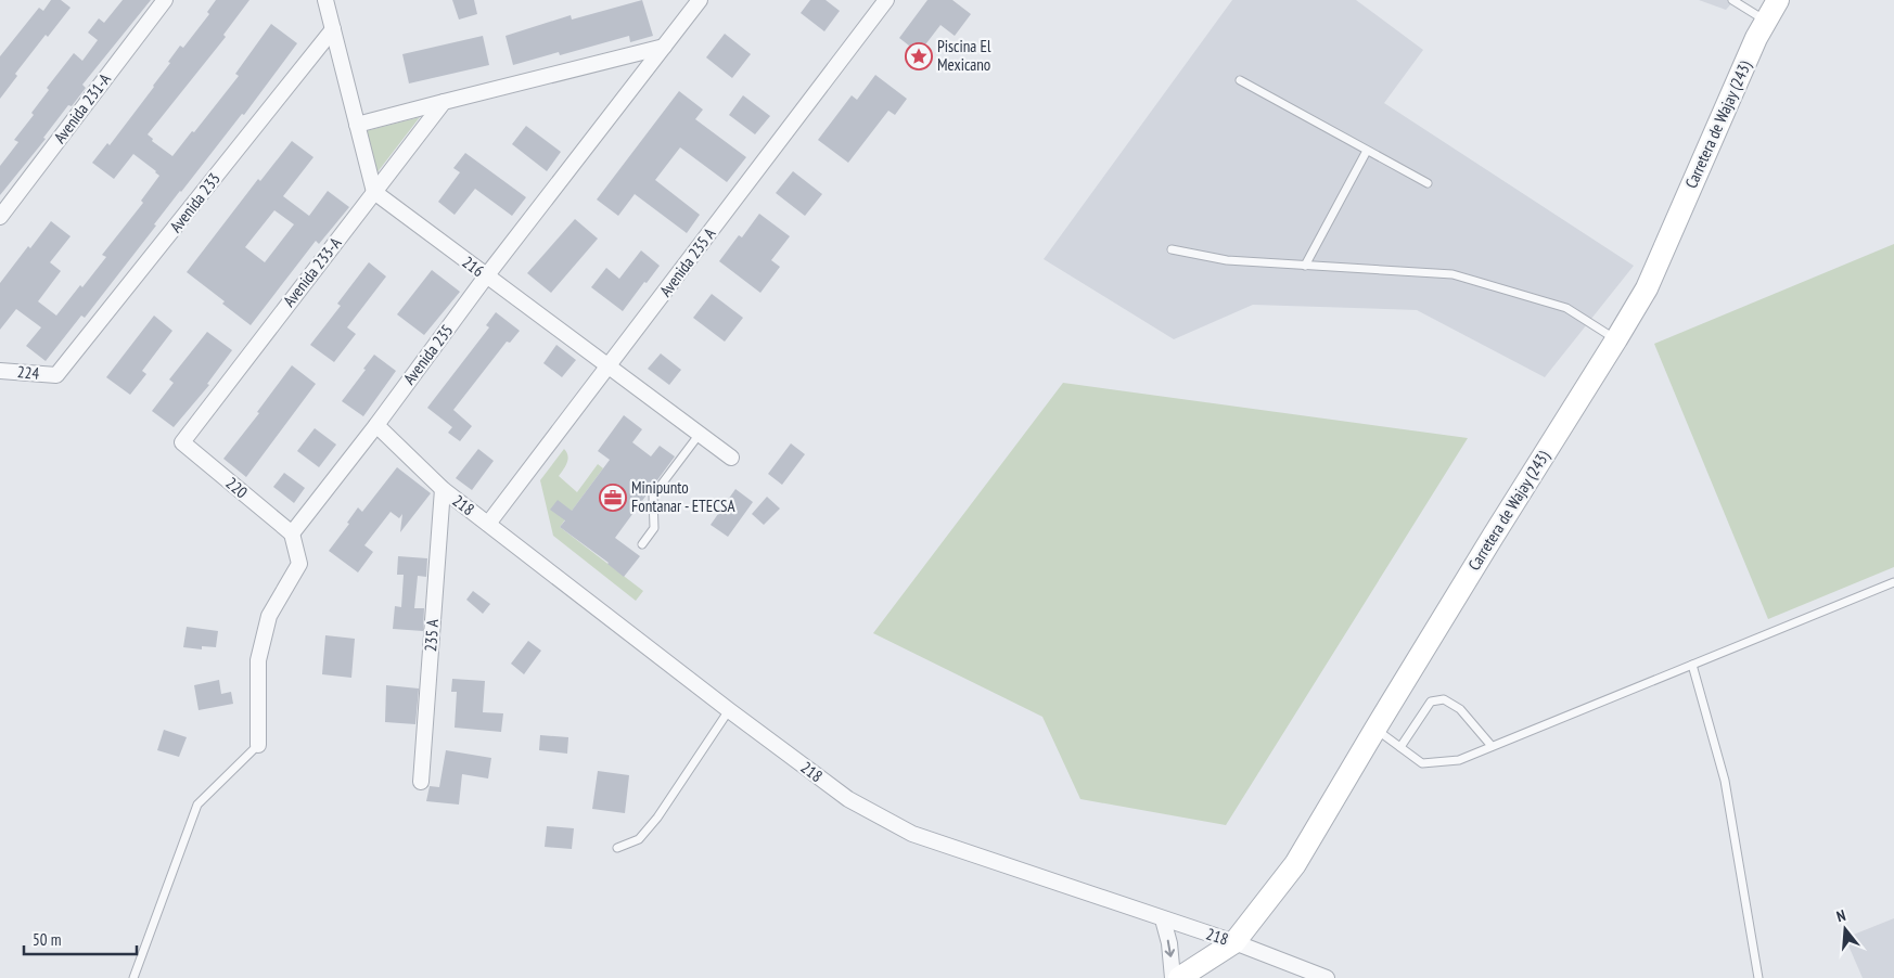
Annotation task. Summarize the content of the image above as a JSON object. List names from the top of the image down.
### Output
{
  "streets": {
    "main road": ["Carretera de Wajay (243)"],
    "street": [
      "Avenida 231-A",
      "Avenida 233",
      "Avenida 235 A",
      "216",
      "Avenida 233-A",
      "Avenida 235",
      "224",
      "220",
      "218",
      "235 A"
    ]
  },
  "crossings": [
    ["Carretera de Wajay (243)", "218"],
    ["Avenida 233", "224"],
    ["Avenida 235 A", "216"],
    ["Avenida 235 A", "218"],
    ["216", "Avenida 233-A"],
    ["216", "Avenida 235"],
    ["Avenida 233-A", "220"],
    ["Avenida 235", "220"],
    ["Avenida 235", "218"],
    ["218", "235 A"]
  ],
  "places": {
    "place": ["Piscina El Mexicano"],
    "office": ["Minipunto Fontanar - ETECSA"]
  },
  "scale_bar": "50 m",
  "north": "top"
}
